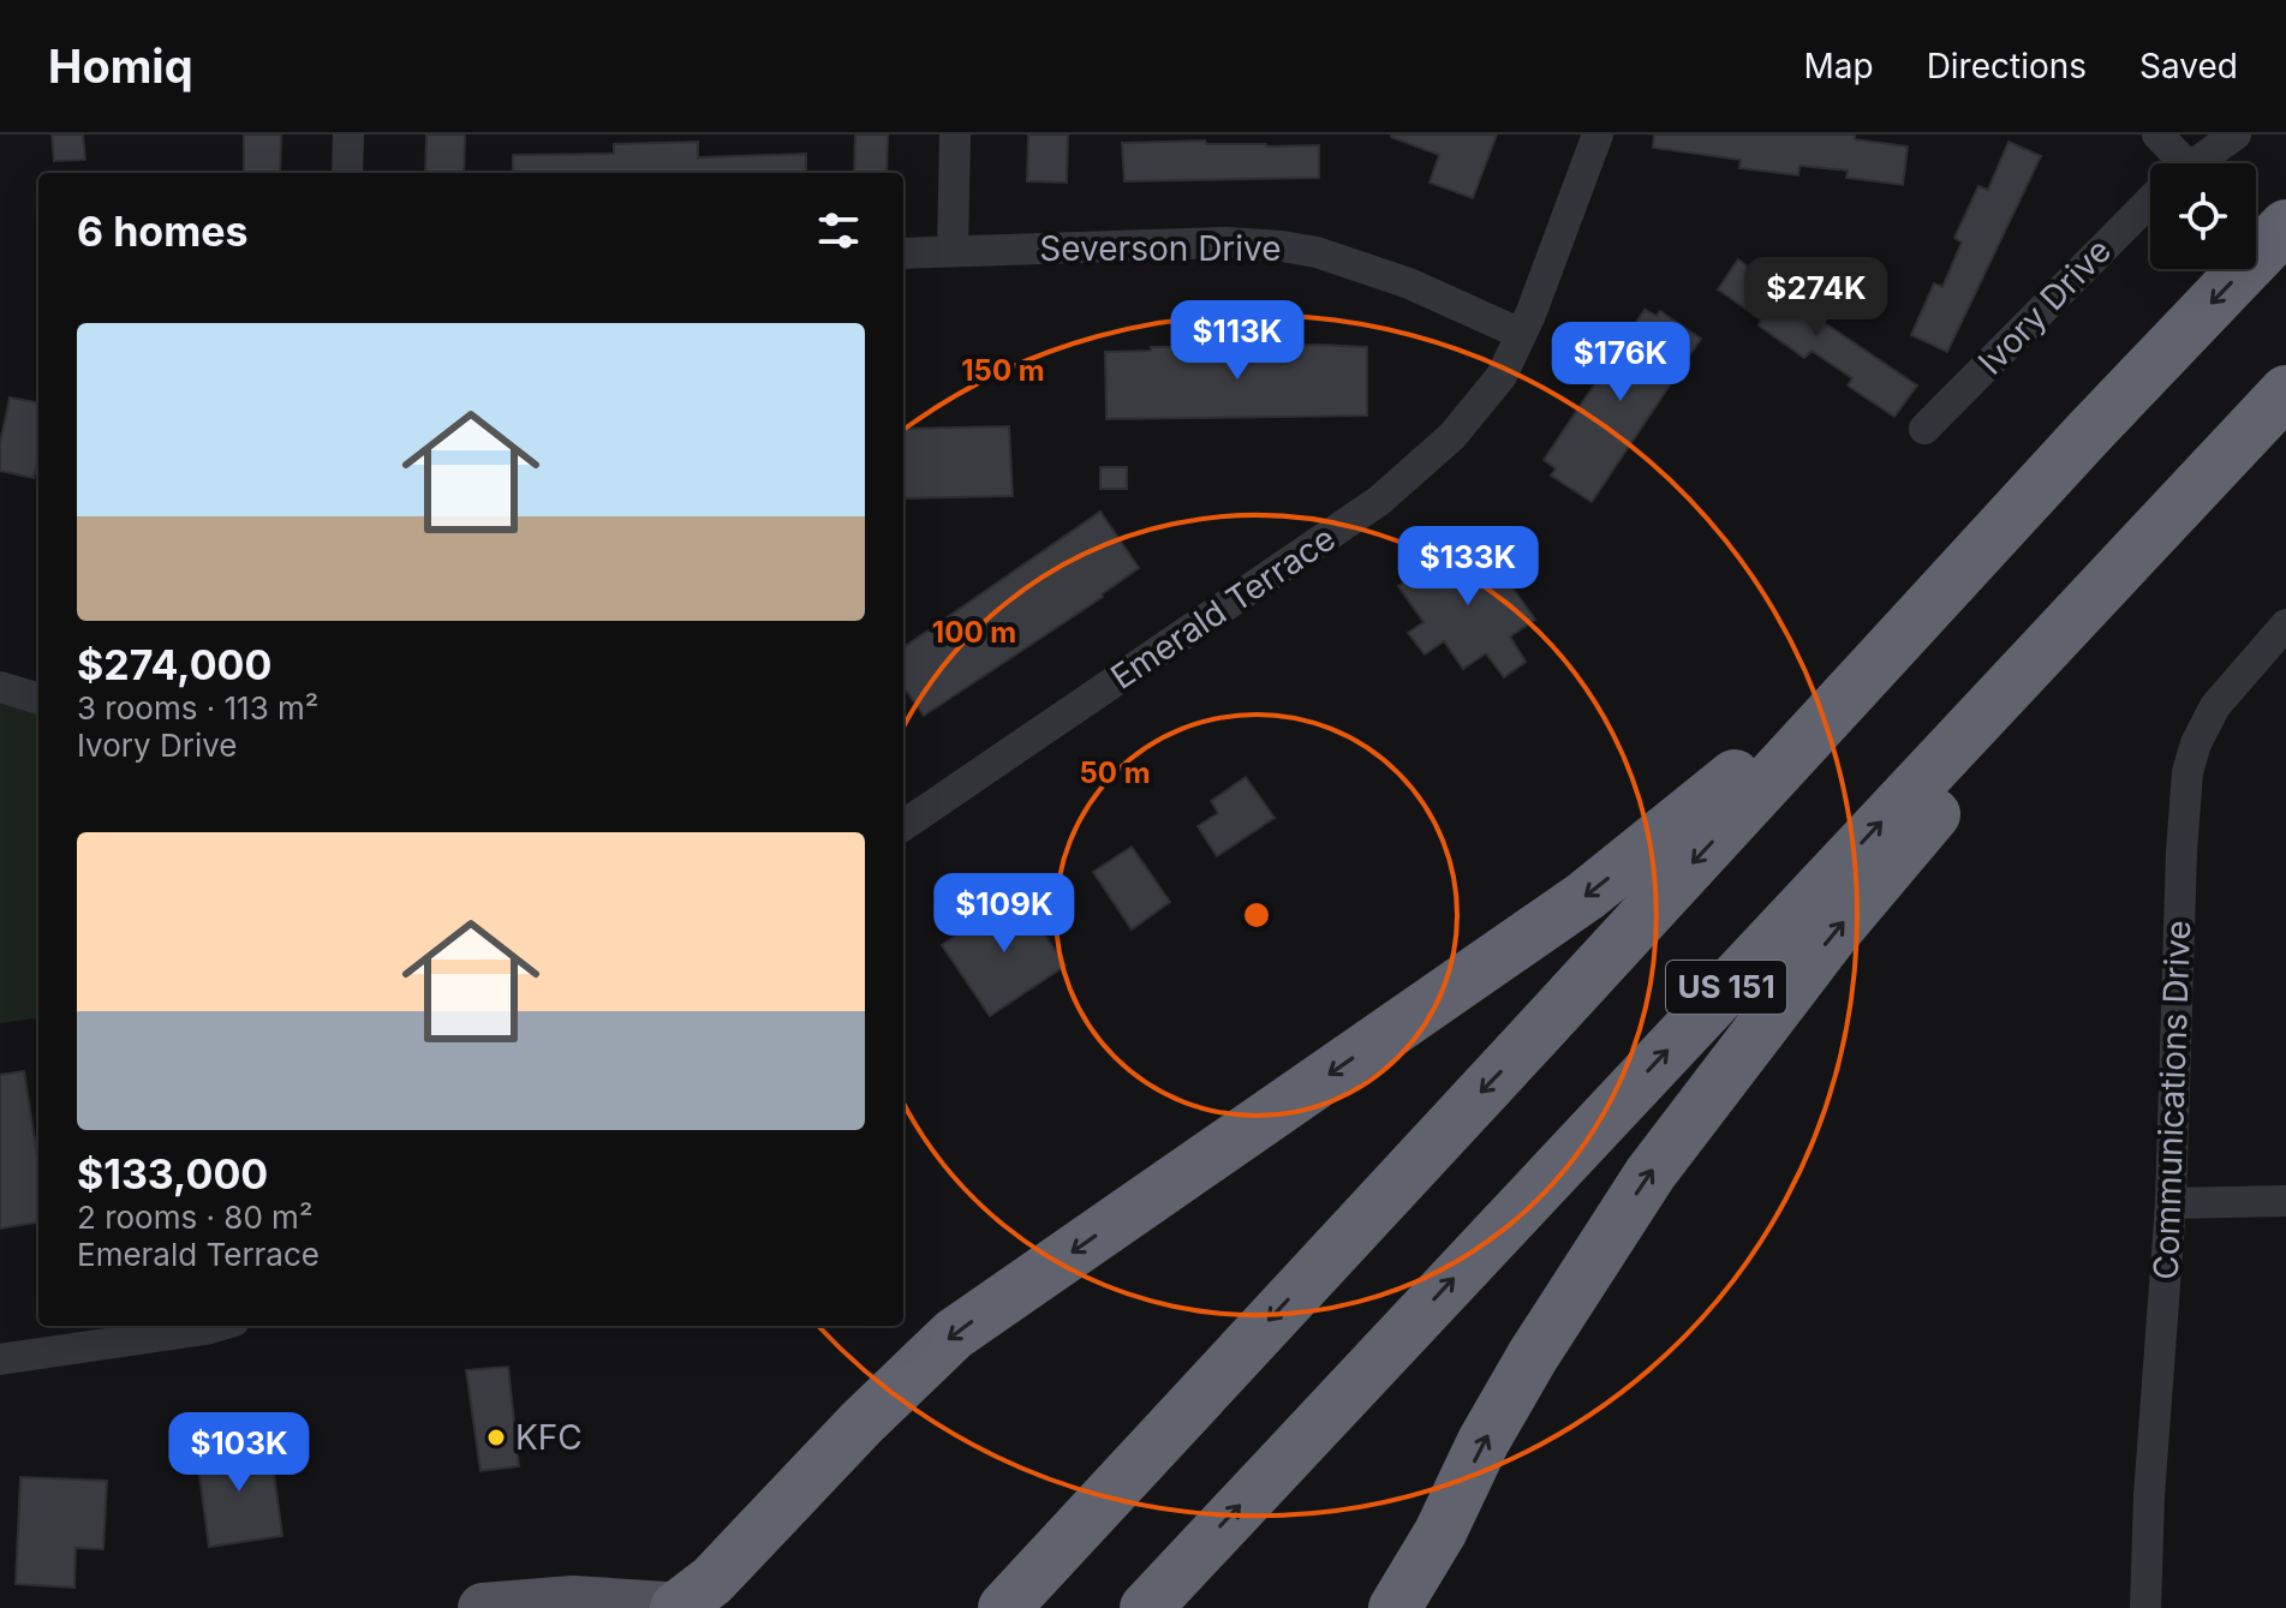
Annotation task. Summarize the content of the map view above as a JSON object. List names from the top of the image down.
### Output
{
  "streets": {
    "highway": ["US 151"],
    "street": [
      "Severson Drive",
      "Ivory Drive",
      "Emerald Terrace",
      "Communications Drive"
    ]
  },
  "crossings": [
    ["Severson Drive", "Emerald Terrace"]
  ],
  "places": ["KFC"],
  "page": {
    "header": "Homiq",
    "nav": ["Map", "Directions", "Saved"],
    "heading": "6 homes",
    "price": [
      "$274K",
      "$113K",
      "$176K",
      "$133K",
      "$109K",
      "$103K"
    ],
    "list": [
      {
        "name": "$274,000",
        "note": "3 rooms · 113 m² · Ivory Drive"
      },
      {
        "name": "$133,000",
        "note": "2 rooms · 80 m² · Emerald Terrace"
      }
    ]
  },
  "rings": ["150 m", "100 m", "50 m"]
}
